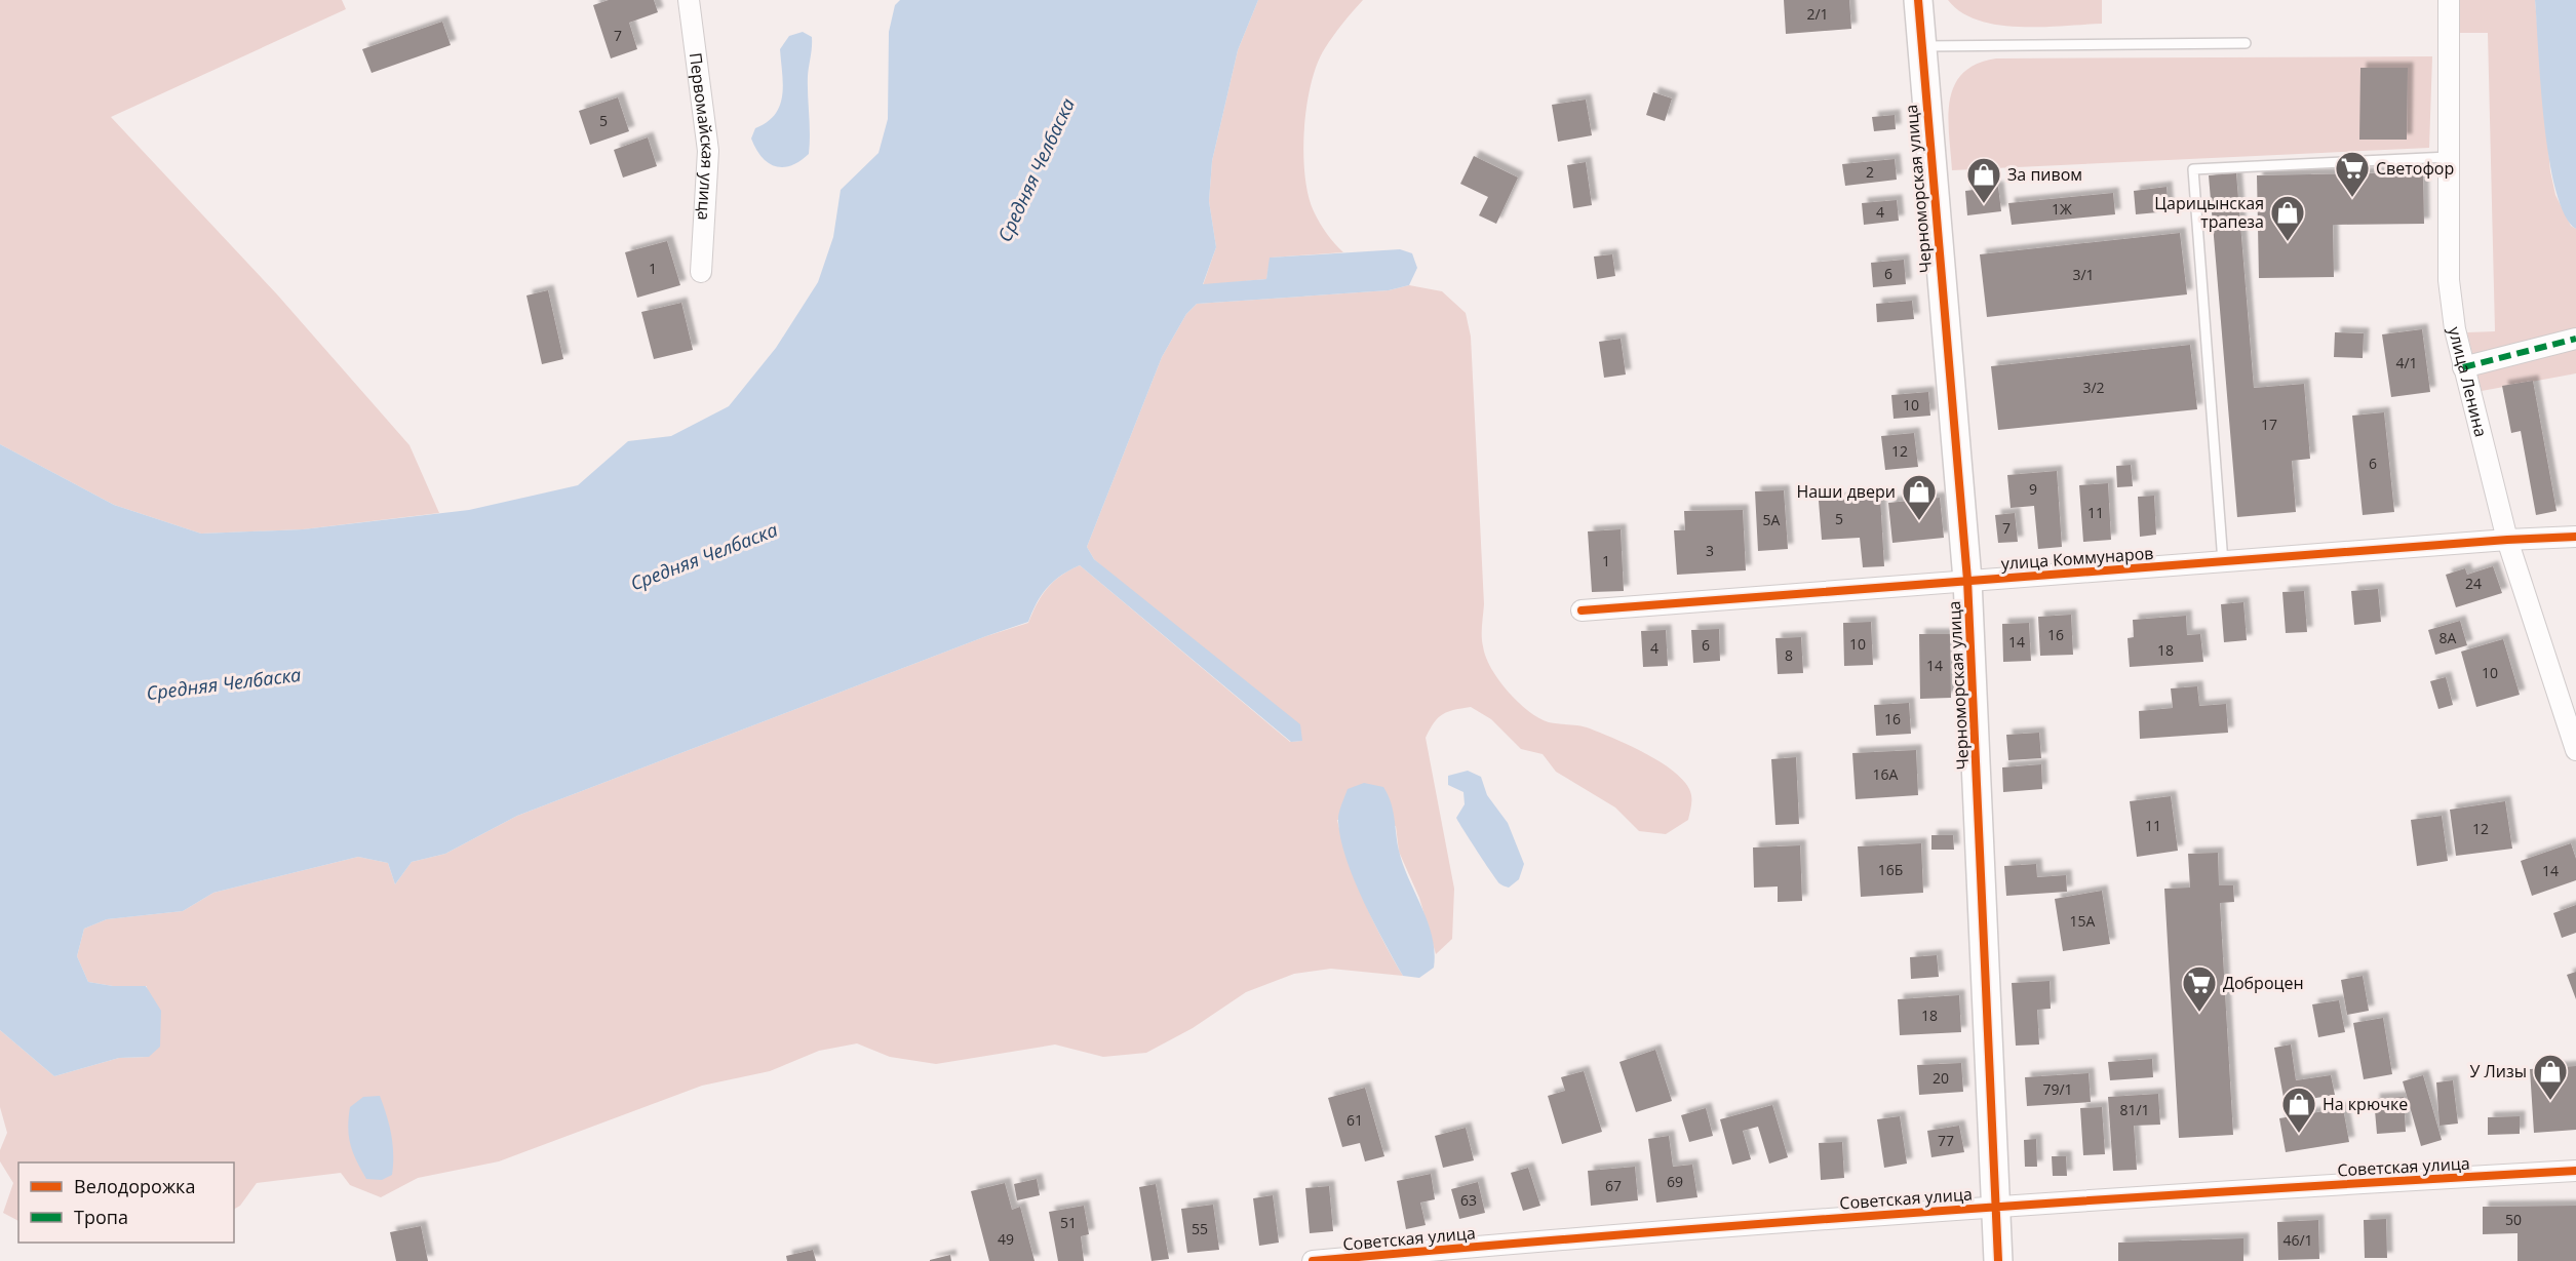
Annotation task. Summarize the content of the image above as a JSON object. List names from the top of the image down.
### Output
{
  "streets": {
    "street": [
      "Первомайская улица",
      "Черноморская улица",
      "улица Ленина",
      "улица Коммунаров",
      "Советская улица"
    ]
  },
  "crossings": [
    ["Черноморская улица", "улица Коммунаров"],
    ["Черноморская улица", "Советская улица"],
    ["улица Ленина", "улица Коммунаров"]
  ],
  "water": ["Средняя Челбаска"],
  "places": {
    "supermarket": ["Светофор", "Доброцен"],
    "shop": [
      "За пивом",
      "Царицынская трапеза",
      "Наши двери",
      "У Лизы",
      "На крючке"
    ]
  },
  "house_numbers": [
    "2/1",
    "7",
    "5",
    "2",
    "1Ж",
    "4",
    "1",
    "6",
    "3/1",
    "4/1",
    "3/2",
    "10",
    "17",
    "12",
    "6",
    "9",
    "11",
    "5",
    "5А",
    "7",
    "3",
    "1",
    "24",
    "16",
    "8А",
    "14",
    "10",
    "6",
    "4",
    "18",
    "8",
    "14",
    "10",
    "16",
    "16А",
    "11",
    "12",
    "16Б",
    "14",
    "15А",
    "18",
    "20",
    "79/1",
    "81/1",
    "61",
    "77",
    "69",
    "67",
    "63",
    "50",
    "51",
    "55",
    "49",
    "46/1"
  ],
  "legend": ["Велодорожка", "Тропа"]
}
